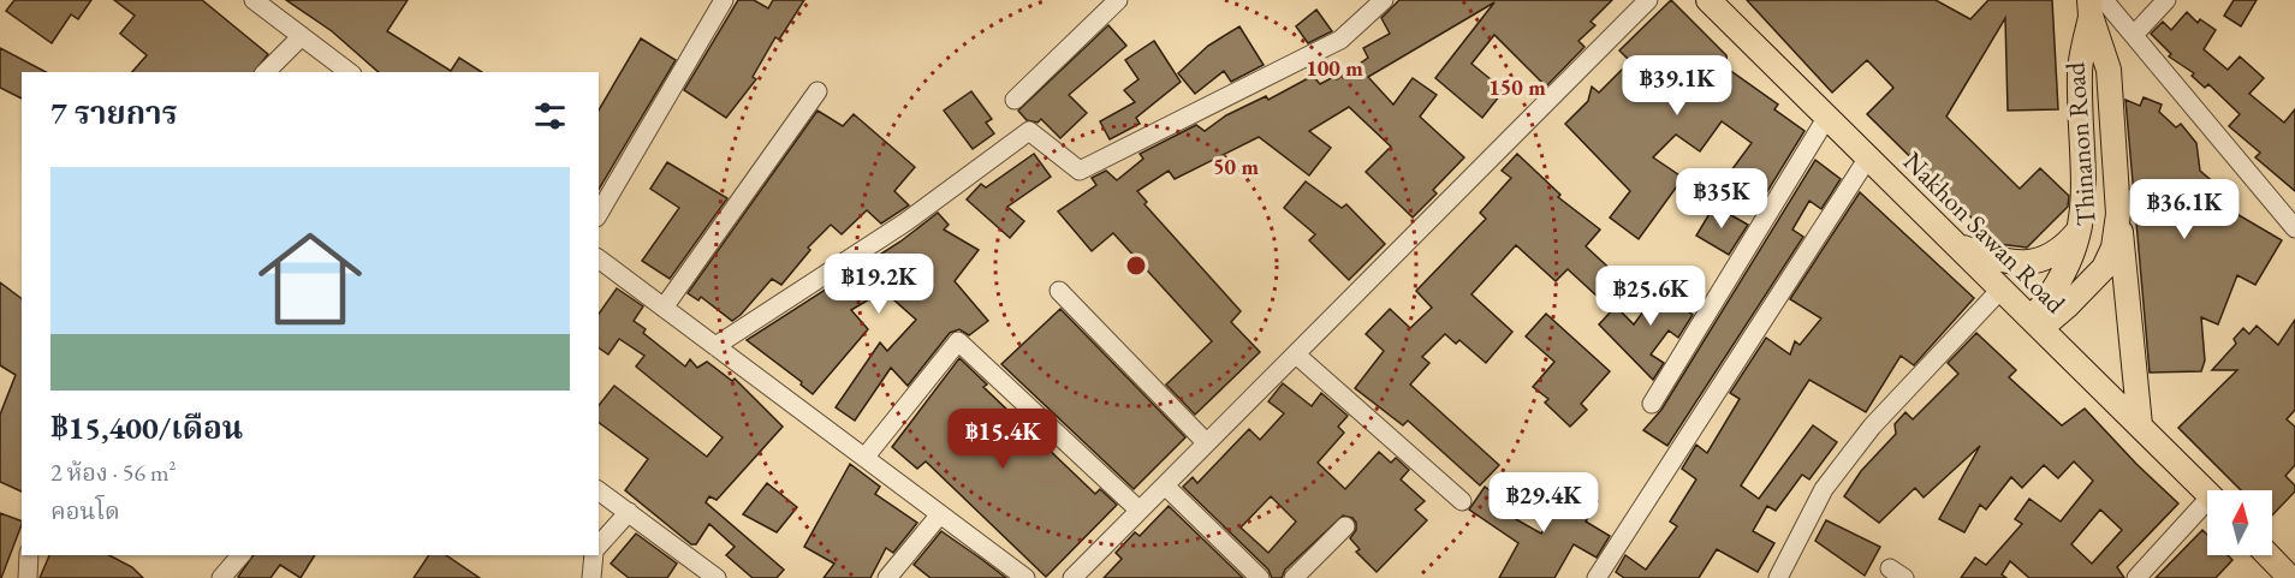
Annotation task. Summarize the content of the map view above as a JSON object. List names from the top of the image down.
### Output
{
  "streets": {
    "main road": ["Thinanon Road", "Nakhon Sawan Road"]
  },
  "crossings": [
    ["Thinanon Road", "Nakhon Sawan Road"]
  ],
  "north": "top",
  "page": {
    "price": [
      "฿39.1K",
      "฿35K",
      "฿36.1K",
      "฿19.2K",
      "฿25.6K",
      "฿15.4K",
      "฿29.4K"
    ],
    "heading": "7 รายการ",
    "list": [
      {
        "name": "฿15,400/เดือน",
        "note": "2 ห้อง · 56 m² · คอนโด"
      }
    ]
  },
  "rings": ["100 m", "150 m", "50 m"]
}
